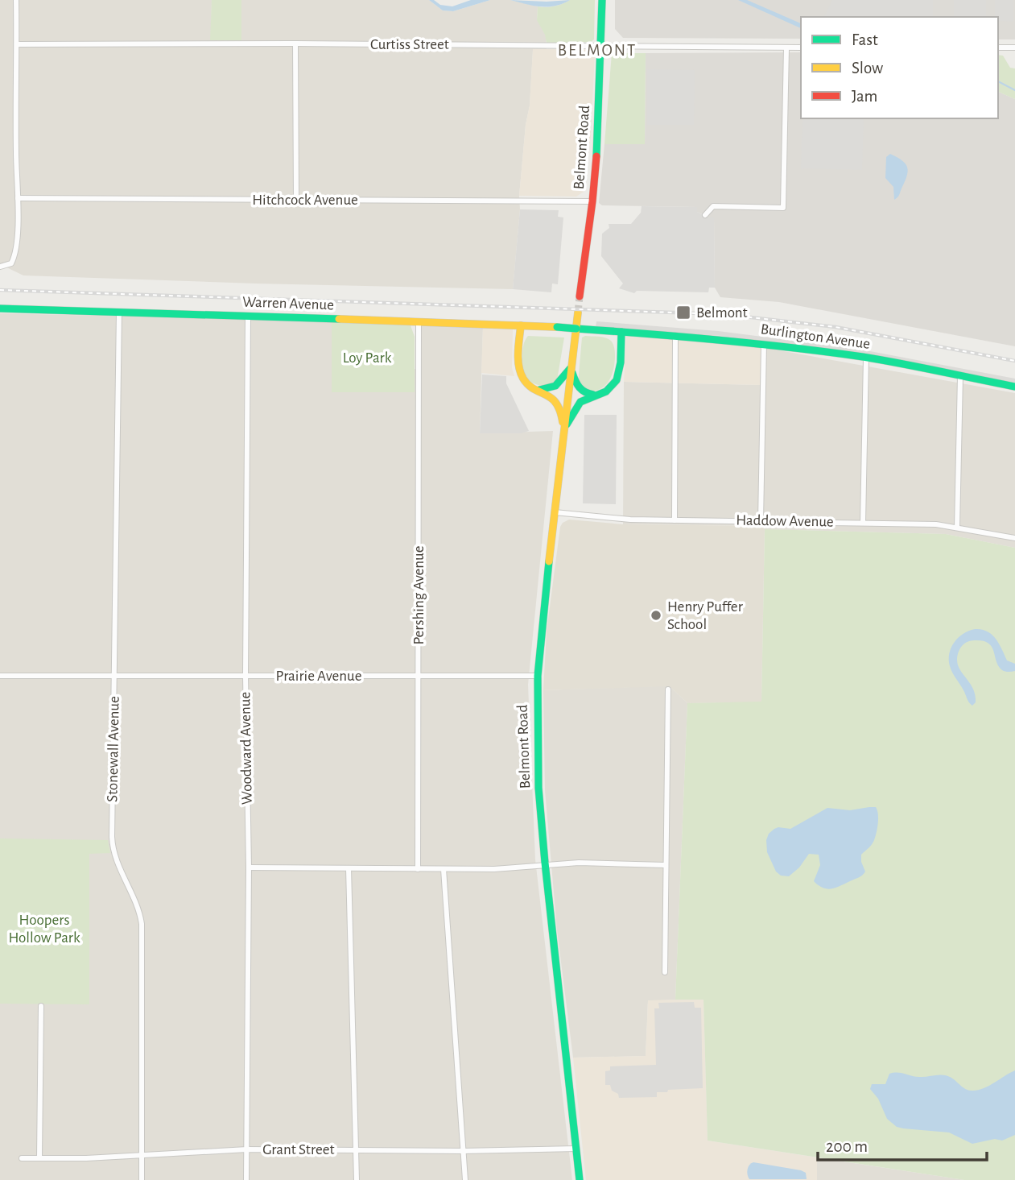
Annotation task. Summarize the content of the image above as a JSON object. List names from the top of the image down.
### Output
{
  "streets": {
    "main road": ["Belmont Road", "Warren Avenue", "Burlington Avenue"],
    "street": [
      "Curtiss Street",
      "Hitchcock Avenue",
      "Haddow Avenue",
      "Pershing Avenue",
      "Prairie Avenue",
      "Woodward Avenue",
      "Stonewall Avenue",
      "Grant Street"
    ]
  },
  "crossings": [
    ["Curtiss Street", "Belmont Road"],
    ["Belmont Road", "Hitchcock Avenue"],
    ["Belmont Road", "Haddow Avenue"],
    ["Belmont Road", "Prairie Avenue"],
    ["Belmont Road", "Grant Street"],
    ["Warren Avenue", "Burlington Avenue"],
    ["Warren Avenue", "Pershing Avenue"],
    ["Warren Avenue", "Woodward Avenue"],
    ["Warren Avenue", "Stonewall Avenue"],
    ["Pershing Avenue", "Prairie Avenue"],
    ["Prairie Avenue", "Woodward Avenue"],
    ["Prairie Avenue", "Stonewall Avenue"],
    ["Woodward Avenue", "Grant Street"],
    ["Stonewall Avenue", "Grant Street"]
  ],
  "districts": ["BELMONT"],
  "parks": ["Loy Park", "Hoopers Hollow Park"],
  "places": {
    "transit": ["Belmont"],
    "other": ["Henry Puffer School"]
  },
  "legend": ["Fast", "Slow", "Jam"],
  "scale_bar": "200 m"
}
